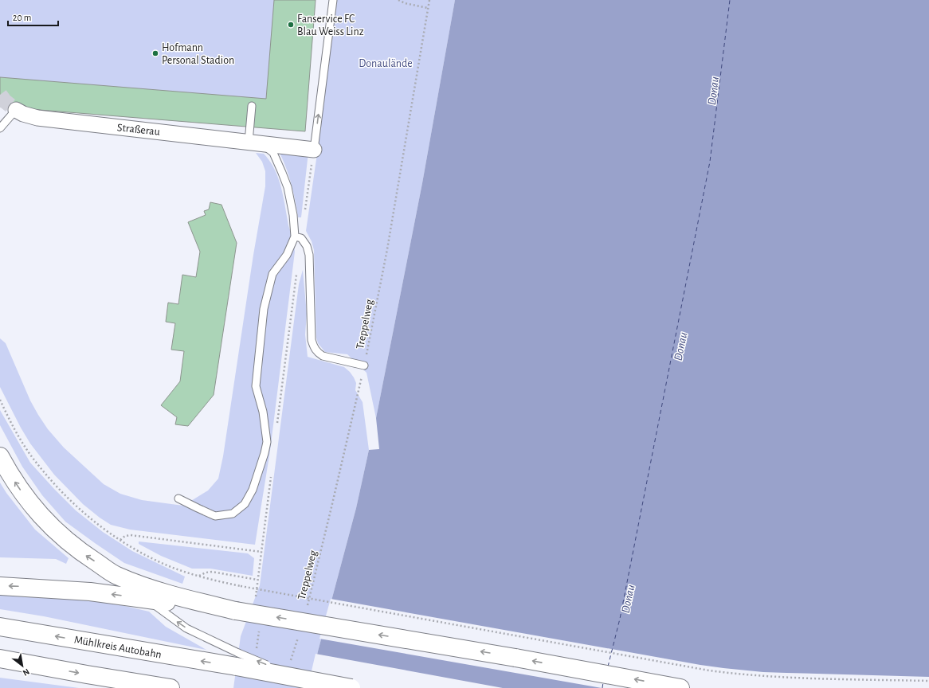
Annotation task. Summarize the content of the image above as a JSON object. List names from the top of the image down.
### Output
{
  "streets": {
    "highway": ["Mühlkreis Autobahn"],
    "street": ["Straßerau"],
    "path": ["Treppelweg"]
  },
  "water": ["Donau"],
  "parks": ["Donaulände"],
  "places": ["Fanservice FC Blau Weiss Linz", "Hofmann Personal Stadion"],
  "scale_bar": "20 m",
  "north": "bottom right"
}
